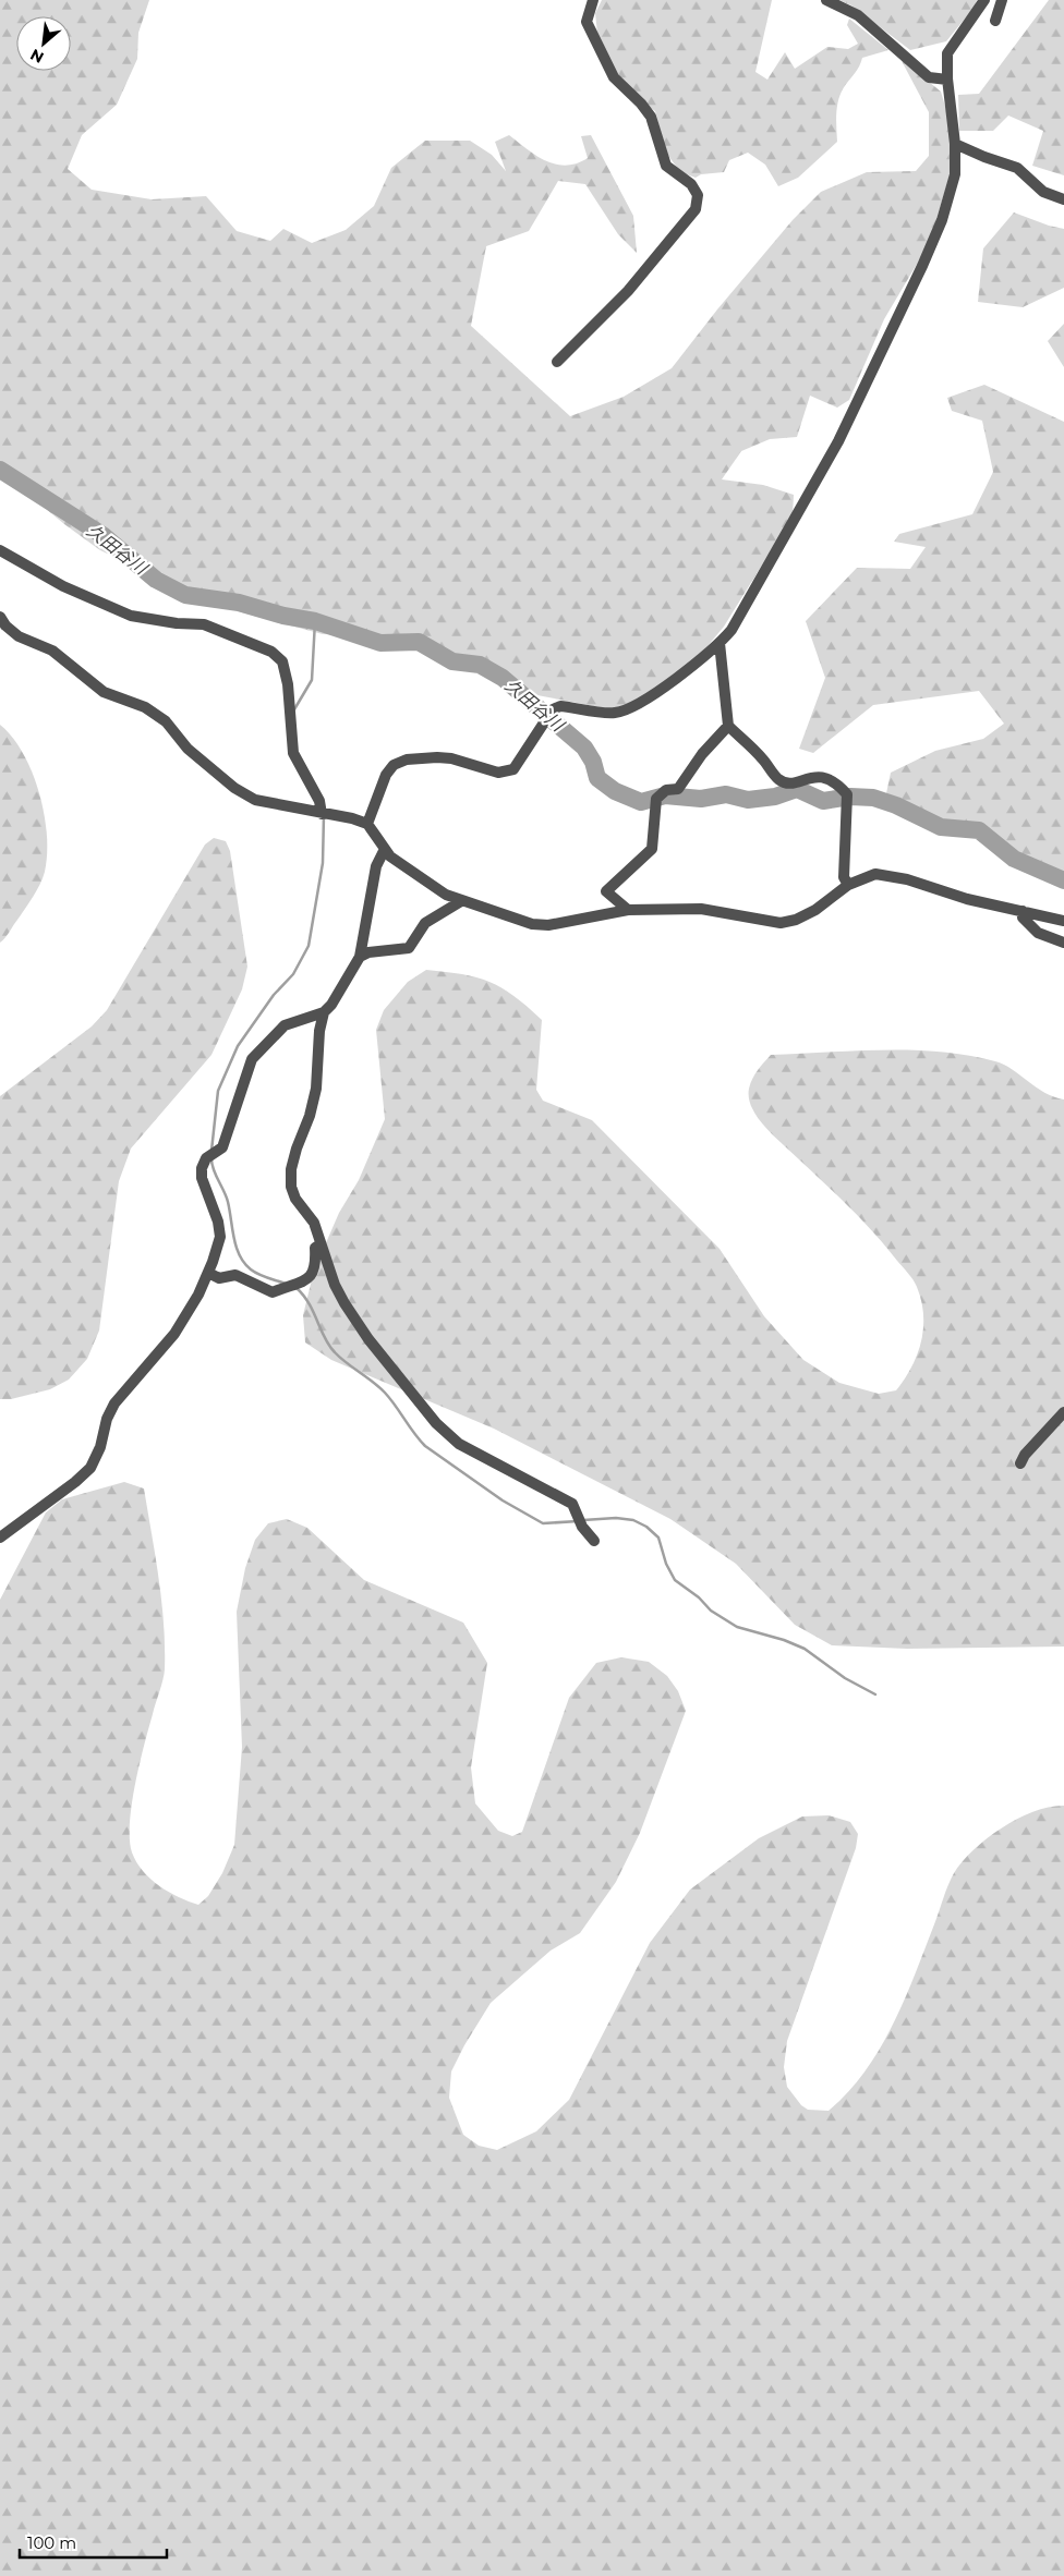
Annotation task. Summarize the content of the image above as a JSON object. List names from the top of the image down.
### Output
{
  "water": ["久田谷川"],
  "scale_bar": "100 m",
  "north": "bottom left"
}
